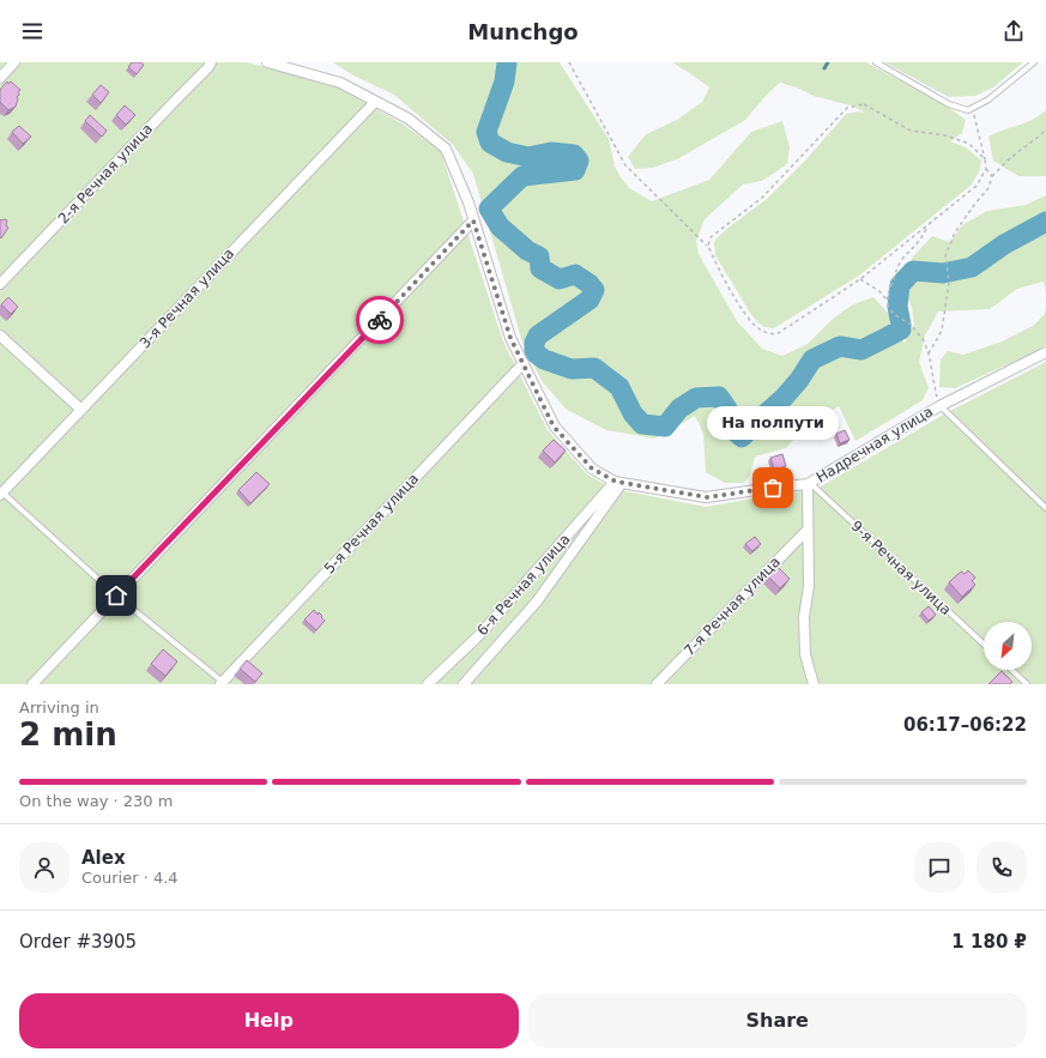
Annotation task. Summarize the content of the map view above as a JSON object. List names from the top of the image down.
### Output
{
  "streets": {
    "street": [
      "2-я Речная улица",
      "3-я Речная улица",
      "Надречная улица",
      "5-я Речная улица",
      "6-я Речная улица",
      "7-я Речная улица"
    ],
    "lane": ["9-я Речная улица"]
  },
  "crossings": [
    ["3-я Речная улица", "Надречная улица"],
    ["Надречная улица", "5-я Речная улица"],
    ["Надречная улица", "9-я Речная улица"],
    ["Надречная улица", "6-я Речная улица"]
  ],
  "places": ["На полпути"],
  "north": "bottom left",
  "page": {
    "header": "Munchgo",
    "bubble": "На полпути",
    "heading": ["2 min", "Arriving in", "06:17–06:22"],
    "panel": [
      "Alex",
      "Courier · 4.4",
      "Order #3905",
      "1 180 ₽"
    ],
    "bar": "On the way · 230 m",
    "buttons": ["Help", "Share"]
  }
}
